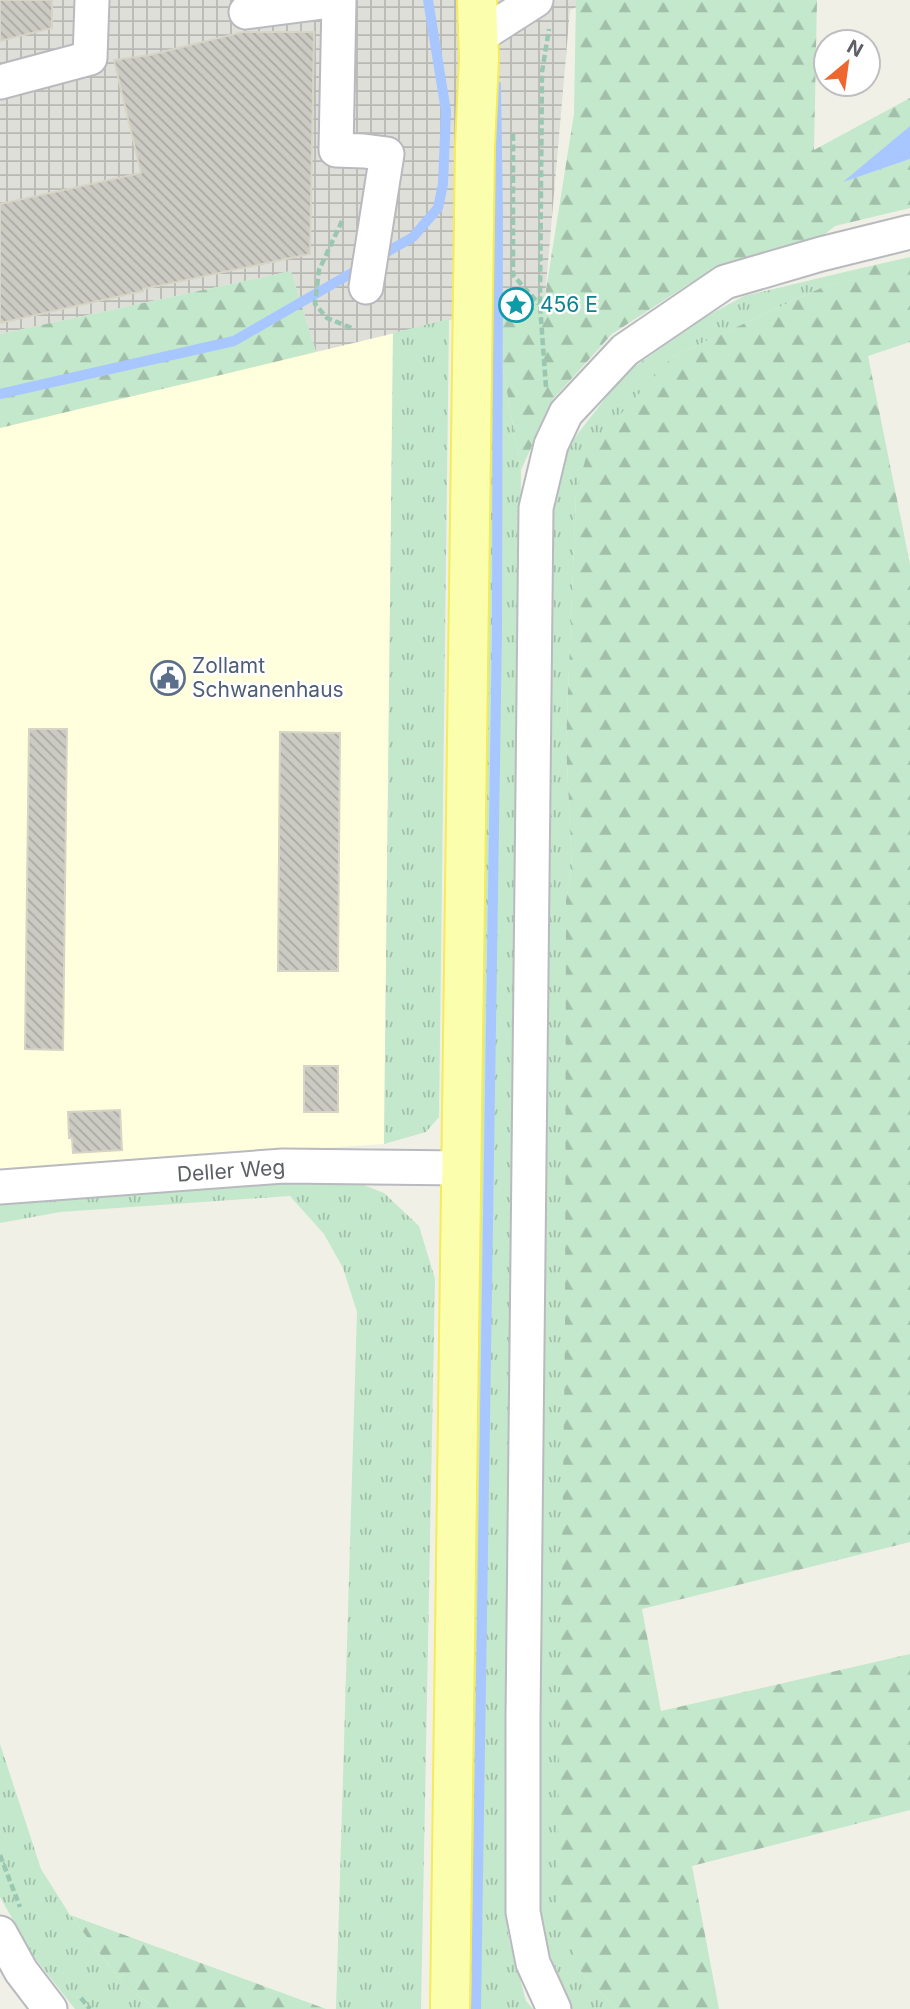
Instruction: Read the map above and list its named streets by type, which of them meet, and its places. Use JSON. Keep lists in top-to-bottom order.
{
  "streets": {
    "street": ["Deller Weg"]
  },
  "places": {
    "place": ["456 E"],
    "public building": ["Zollamt Schwanenhaus"]
  },
  "north": "top right"
}
